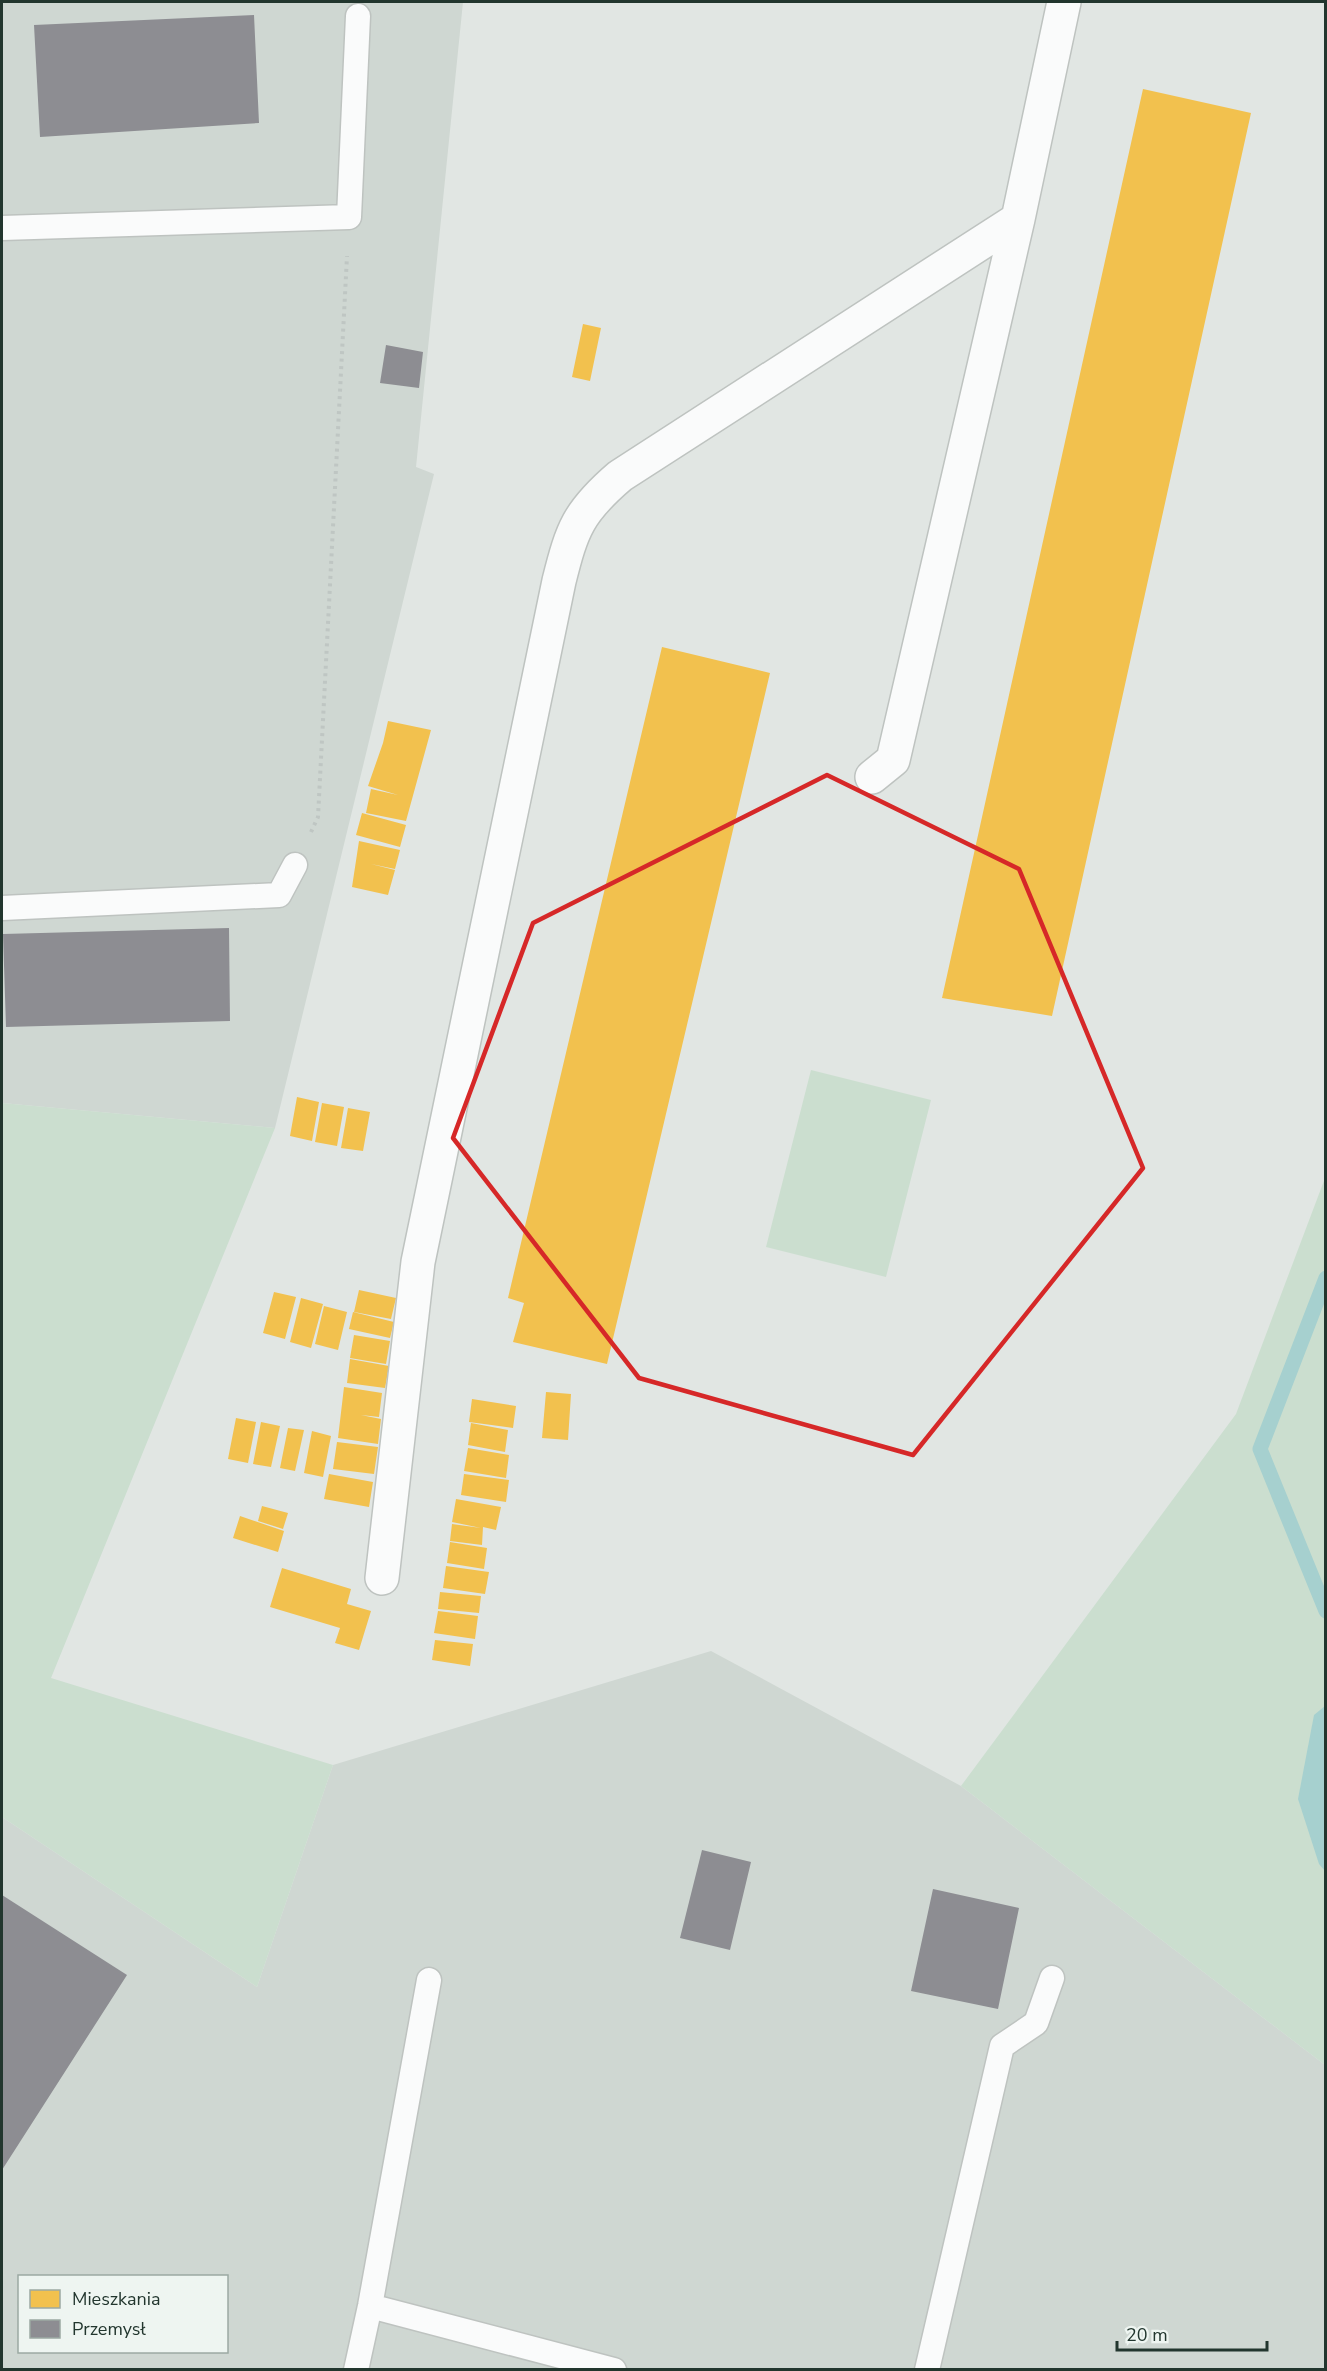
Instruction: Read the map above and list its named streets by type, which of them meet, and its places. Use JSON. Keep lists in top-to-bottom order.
{
  "legend": ["Mieszkania", "Przemysł"],
  "scale_bar": "20 m"
}
